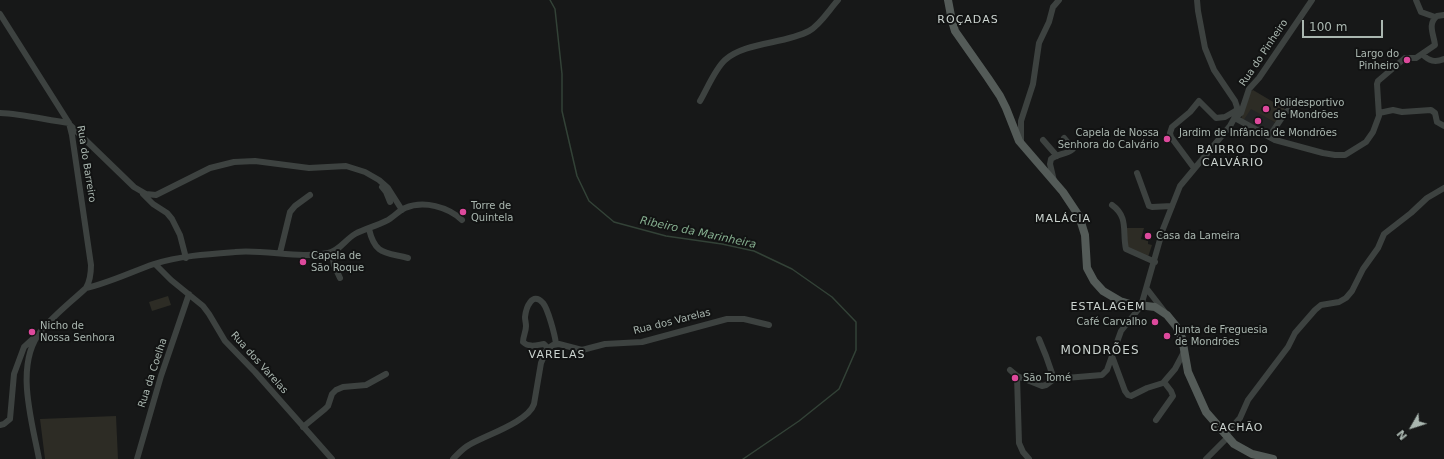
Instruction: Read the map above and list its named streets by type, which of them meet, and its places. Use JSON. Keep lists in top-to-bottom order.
{
  "streets": {
    "street": [
      "Rua do Pinheiro",
      "Rua do Barreiro",
      "Rua dos Varelas",
      "Rua da Coelha"
    ]
  },
  "crossings": [
    ["Rua dos Varelas", "Rua da Coelha"]
  ],
  "districts": [
    "ROÇADAS",
    "BAIRRO DO CALVÁRIO",
    "MALÁCIA",
    "ESTALAGEM",
    "MONDRÕES",
    "VARELAS",
    "CACHÃO"
  ],
  "water": ["Ribeiro da Marinheira"],
  "places": [
    "Largo do Pinheiro",
    "Polidesportivo de Mondrões",
    "Jardim de Infância de Mondrões",
    "Capela de Nossa Senhora do Calvário",
    "Torre de Quintela",
    "Casa da Lameira",
    "Capela de São Roque",
    "Café Carvalho",
    "Nicho de Nossa Senhora",
    "Junta de Freguesia de Mondrões",
    "São Tomé"
  ],
  "scale_bar": "100 m",
  "north": "bottom left"
}
